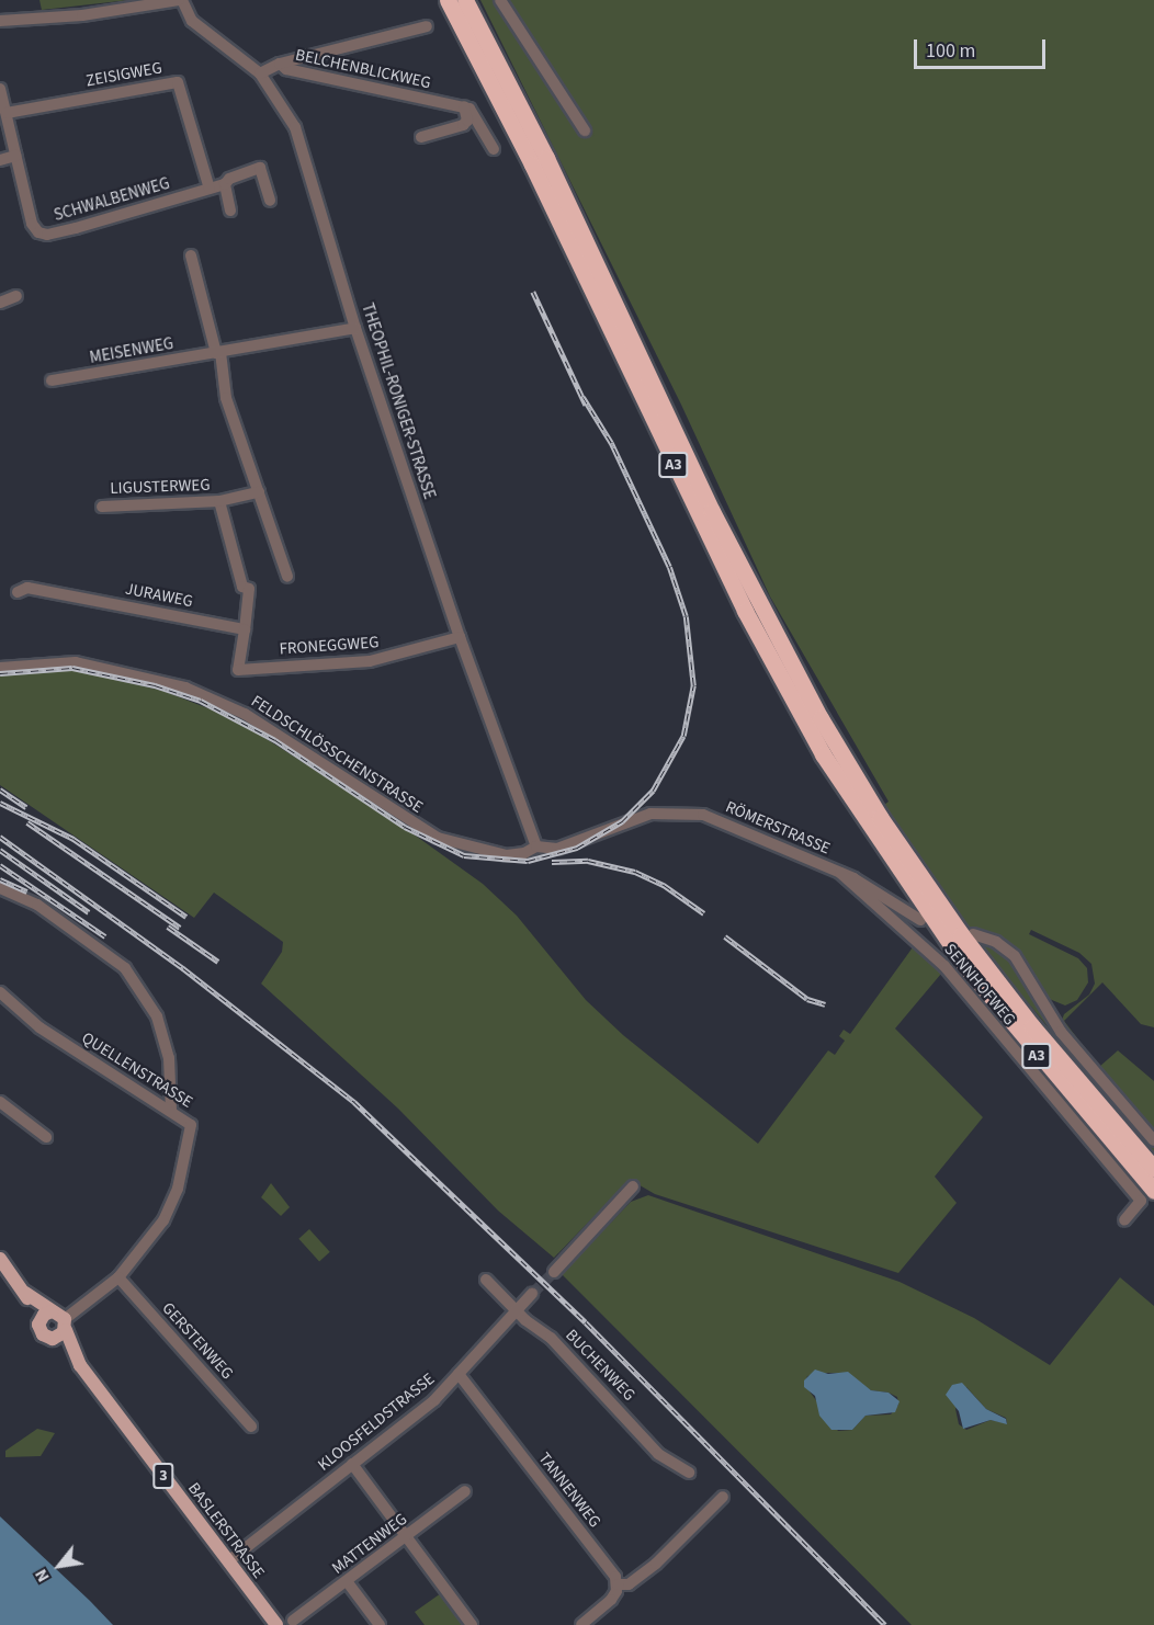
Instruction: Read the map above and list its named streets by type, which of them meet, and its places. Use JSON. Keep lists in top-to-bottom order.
{
  "streets": {
    "highway": ["A3"],
    "main road": ["3", "BASLERSTRASSE"],
    "street": [
      "BELCHENBLICKWEG",
      "ZEISIGWEG",
      "SCHWALBENWEG",
      "MEISENWEG",
      "THEOPHIL-RONIGER-STRASSE",
      "LIGUSTERWEG",
      "JURAWEG",
      "FRONEGGWEG",
      "FELDSCHLÖSSCHENSTRASSE",
      "RÖMERSTRASSE",
      "SENNHOFWEG",
      "QUELLENSTRASSE",
      "GERSTENWEG",
      "BUCHENWEG",
      "KLOOSFELDSTRASSE",
      "TANNENWEG",
      "MATTENWEG"
    ]
  },
  "crossings": [
    ["BELCHENBLICKWEG", "THEOPHIL-RONIGER-STRASSE"],
    ["ZEISIGWEG", "SCHWALBENWEG"],
    ["MEISENWEG", "THEOPHIL-RONIGER-STRASSE"],
    ["THEOPHIL-RONIGER-STRASSE", "FRONEGGWEG"],
    ["THEOPHIL-RONIGER-STRASSE", "FELDSCHLÖSSCHENSTRASSE"],
    ["THEOPHIL-RONIGER-STRASSE", "RÖMERSTRASSE"],
    ["LIGUSTERWEG", "JURAWEG"],
    ["LIGUSTERWEG", "FRONEGGWEG"],
    ["JURAWEG", "FRONEGGWEG"],
    ["FELDSCHLÖSSCHENSTRASSE", "RÖMERSTRASSE"],
    ["RÖMERSTRASSE", "SENNHOFWEG"],
    ["QUELLENSTRASSE", "GERSTENWEG"],
    ["QUELLENSTRASSE", "BASLERSTRASSE"],
    ["BUCHENWEG", "KLOOSFELDSTRASSE"],
    ["KLOOSFELDSTRASSE", "TANNENWEG"],
    ["KLOOSFELDSTRASSE", "BASLERSTRASSE"]
  ],
  "scale_bar": "100 m",
  "north": "bottom left"
}
